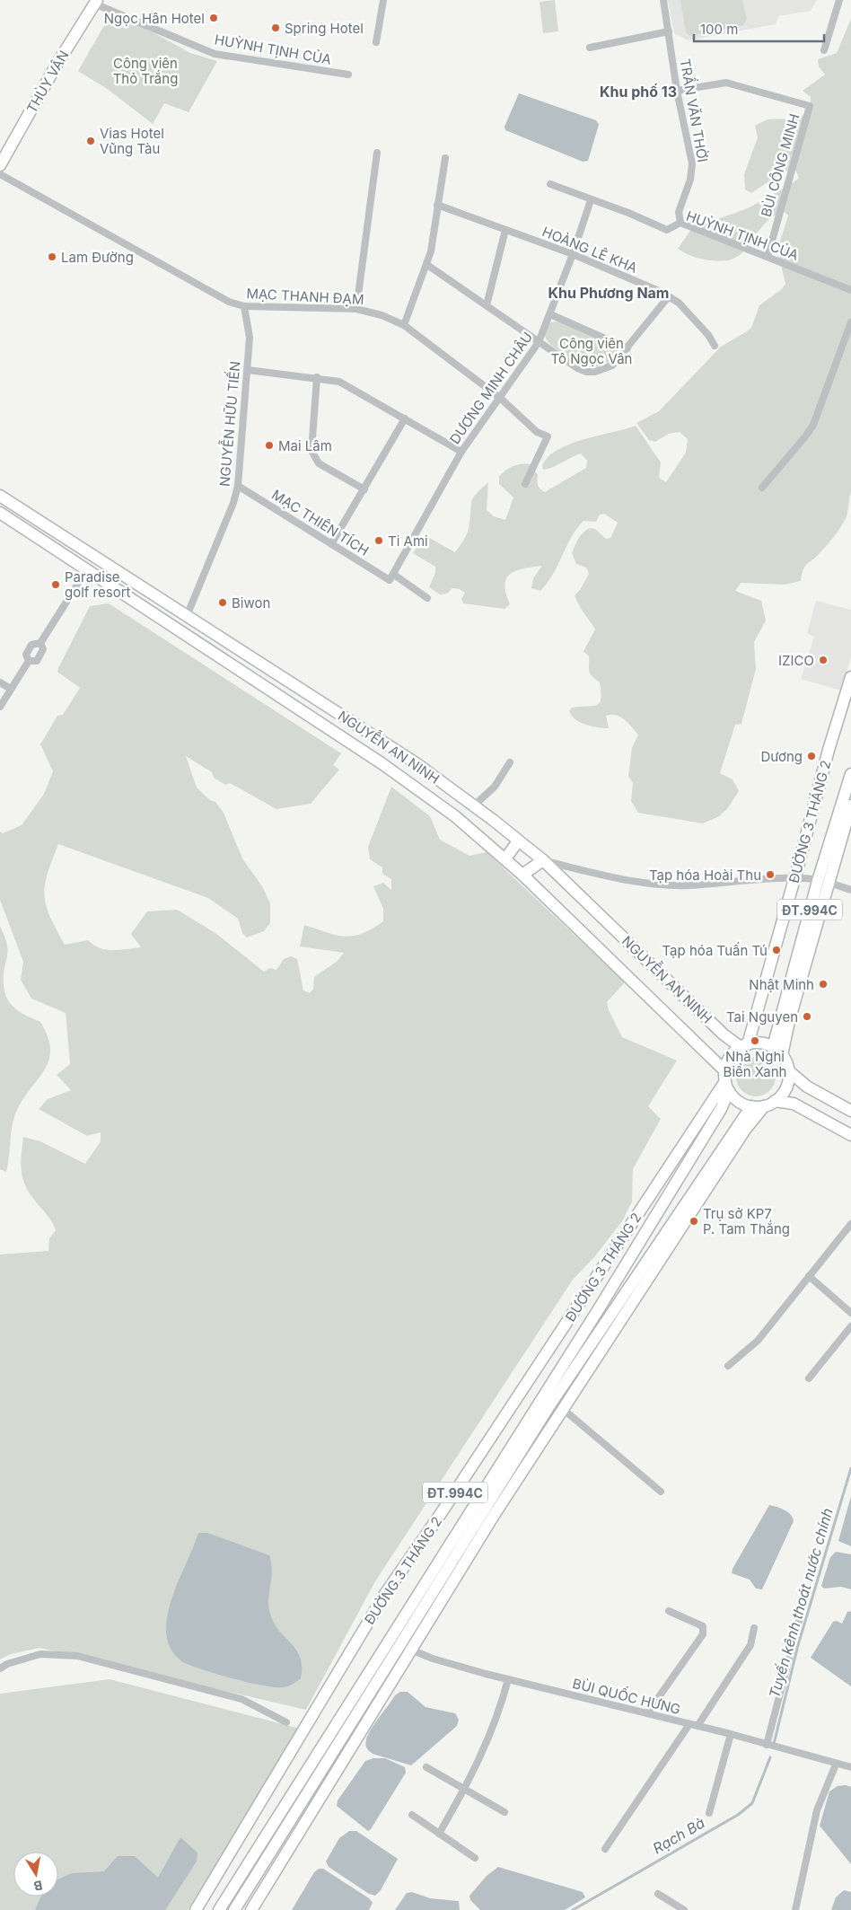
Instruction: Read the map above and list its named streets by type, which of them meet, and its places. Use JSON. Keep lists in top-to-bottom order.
{
  "streets": {
    "main road": [
      "THÙY VÂN",
      "NGUYỄN AN NINH",
      "ĐƯỜNG 3 THÁNG 2",
      "ĐT.994C"
    ],
    "street": [
      "HUỲNH TỊNH CỦA",
      "TRẦN VĂN THỜI",
      "BÙI CÔNG MINH",
      "HOÀNG LÊ KHA",
      "MẠC THANH ĐẠM",
      "DƯƠNG MINH CHÂU",
      "NGUYỄN HỮU TIẾN",
      "MẠC THIÊN TÍCH",
      "BÙI QUỐC HƯNG"
    ]
  },
  "crossings": [
    ["HUỲNH TỊNH CỦA", "THÙY VÂN"],
    ["HUỲNH TỊNH CỦA", "TRẦN VĂN THỜI"],
    ["HUỲNH TỊNH CỦA", "BÙI CÔNG MINH"],
    ["HUỲNH TỊNH CỦA", "DƯƠNG MINH CHÂU"],
    ["TRẦN VĂN THỜI", "BÙI CÔNG MINH"],
    ["HOÀNG LÊ KHA", "DƯƠNG MINH CHÂU"],
    ["MẠC THANH ĐẠM", "DƯƠNG MINH CHÂU"],
    ["MẠC THANH ĐẠM", "NGUYỄN HỮU TIẾN"],
    ["DƯƠNG MINH CHÂU", "MẠC THIÊN TÍCH"],
    ["NGUYỄN HỮU TIẾN", "MẠC THIÊN TÍCH"],
    ["NGUYỄN HỮU TIẾN", "NGUYỄN AN NINH"],
    ["NGUYỄN AN NINH", "ĐƯỜNG 3 THÁNG 2"],
    ["NGUYỄN AN NINH", "ĐT.994C"],
    ["ĐƯỜNG 3 THÁNG 2", "ĐT.994C"],
    ["ĐT.994C", "BÙI QUỐC HƯNG"]
  ],
  "districts": ["Khu phố 13", "Khu Phương Nam"],
  "water": ["Tuyến kênh thoát nước chính", "Rạch Bà"],
  "parks": ["Công viên Thỏ Trắng", "Công viên Tô Ngọc Vân"],
  "places": [
    "Ngọc Hân Hotel",
    "Spring Hotel",
    "Vias Hotel Vũng Tàu",
    "Lam Đường",
    "Mai Lâm",
    "Ti Ami",
    "Paradise golf resort",
    "Biwon",
    "IZICO",
    "Dương",
    "Tạp hóa Hoài Thu",
    "Tạp hóa Tuấn Tú",
    "Nhật Minh",
    "Tai Nguyen",
    "Nhà Nghỉ Biển Xanh",
    "Trụ sở KP7 P. Tam Thắng"
  ],
  "scale_bar": "100 m",
  "north": "bottom"
}
